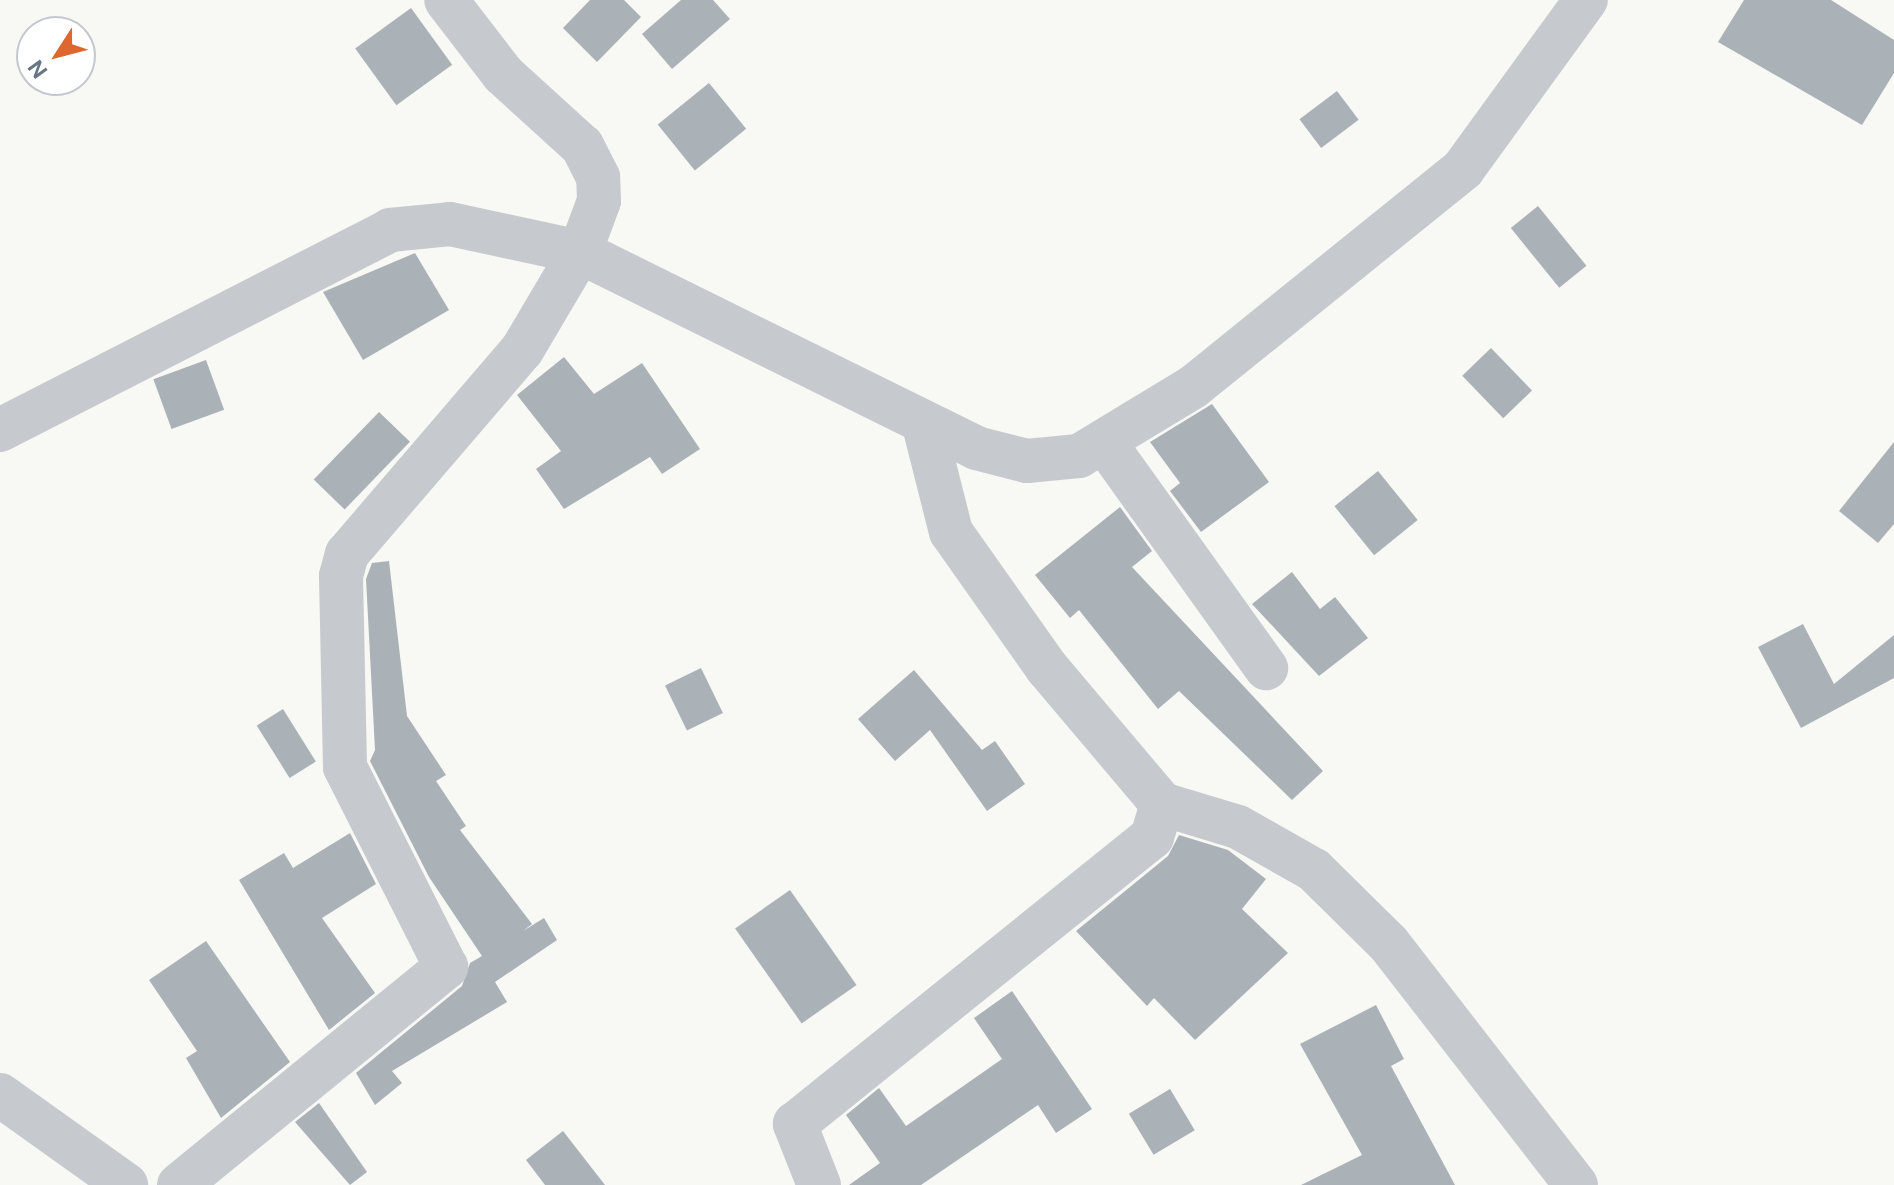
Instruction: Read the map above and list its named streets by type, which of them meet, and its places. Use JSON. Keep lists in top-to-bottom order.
{
  "north": "bottom left"
}
